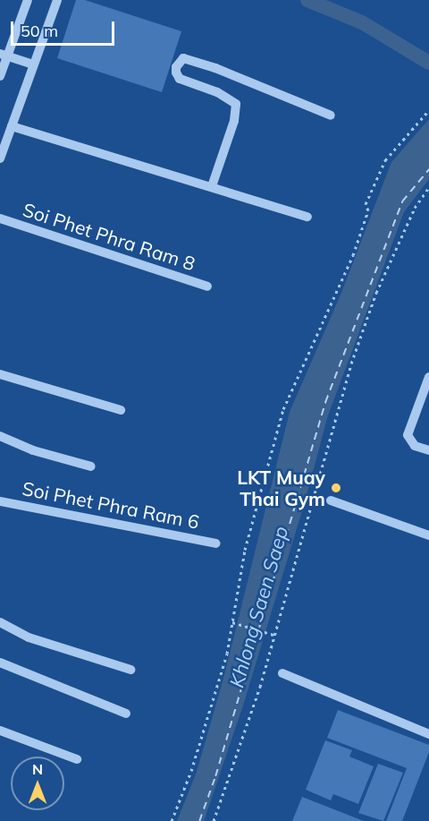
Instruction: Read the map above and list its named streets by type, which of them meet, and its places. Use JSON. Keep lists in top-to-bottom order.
{
  "streets": {
    "street": ["Soi Phet Phra Ram 8", "Soi Phet Phra Ram 6"]
  },
  "water": ["Khlong Saen Saep"],
  "places": ["LKT Muay Thai Gym"],
  "scale_bar": "50 m",
  "north": "top"
}
